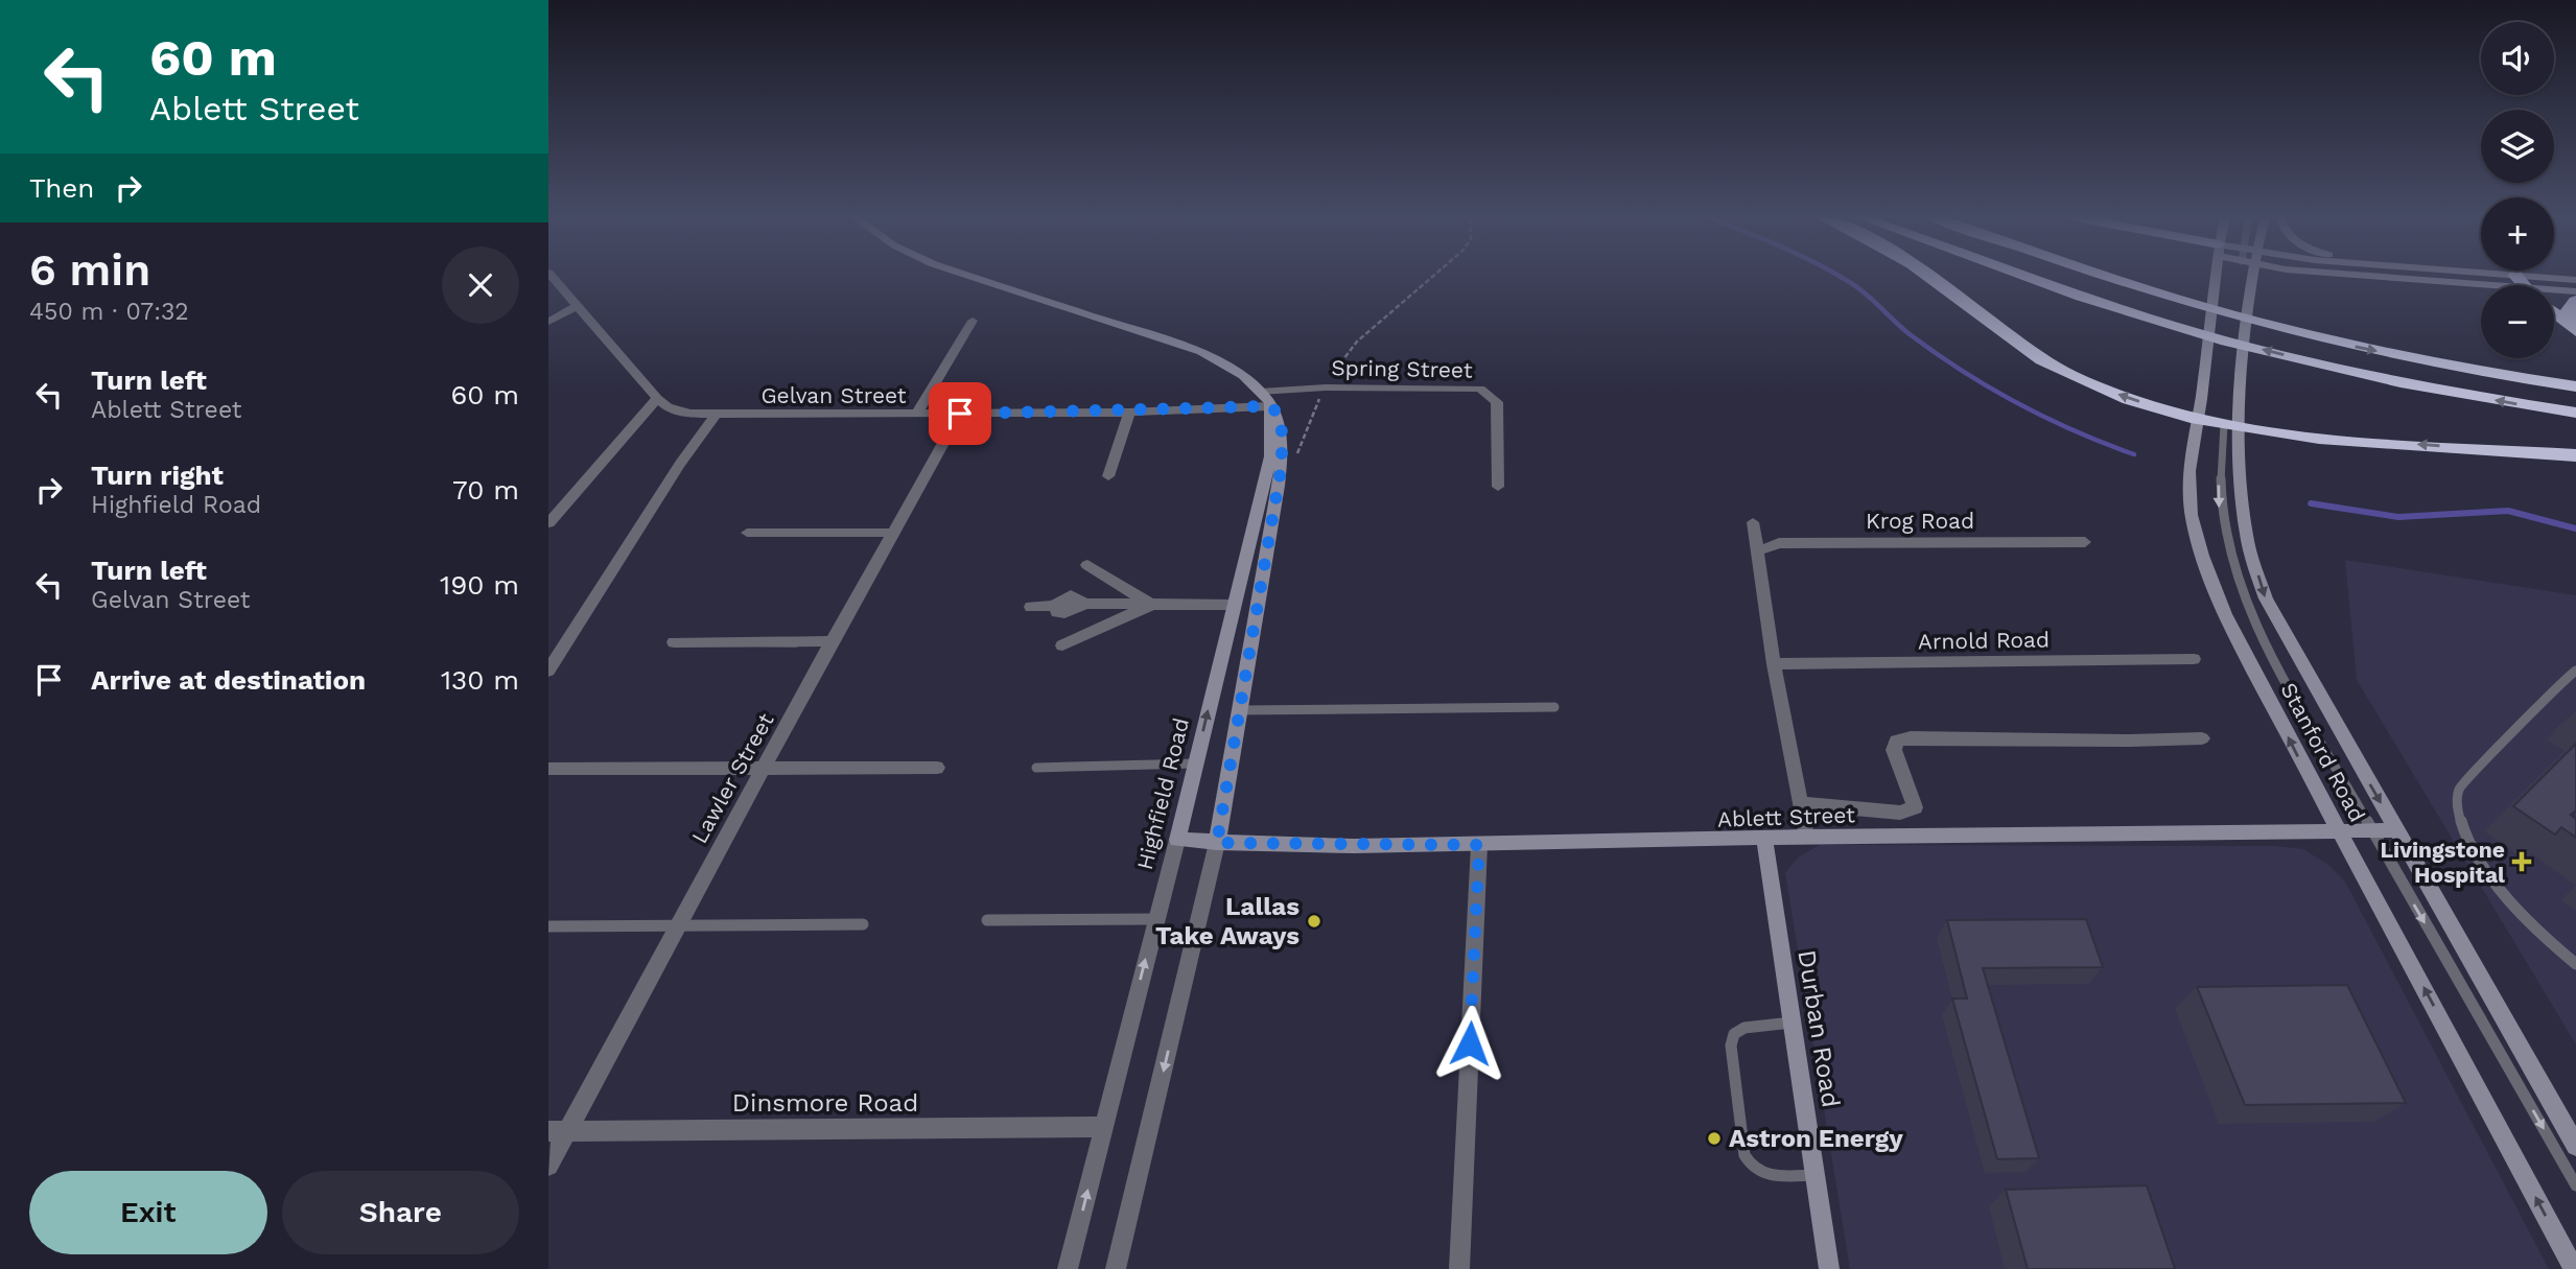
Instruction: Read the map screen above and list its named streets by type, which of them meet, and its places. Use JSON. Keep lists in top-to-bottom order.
{
  "streets": {
    "street": [
      "Spring Street",
      "Gelvan Street",
      "Krog Road",
      "Arnold Road",
      "Stanford Road",
      "Lawler Street",
      "Highfield Road",
      "Ablett Street",
      "Durban Road",
      "Dinsmore Road"
    ]
  },
  "crossings": [
    ["Gelvan Street", "Lawler Street"],
    ["Gelvan Street", "Highfield Road"],
    ["Stanford Road", "Ablett Street"],
    ["Lawler Street", "Dinsmore Road"],
    ["Highfield Road", "Ablett Street"],
    ["Highfield Road", "Dinsmore Road"],
    ["Ablett Street", "Durban Road"]
  ],
  "places": {
    "health": ["Livingstone Hospital"],
    "other": ["Lallas Take Aways", "Astron Energy"]
  },
  "page": {
    "turn": ["60 m", "Ablett Street"],
    "map_buttons": ["+", "−"],
    "then": "Then",
    "heading": ["6 min", "450 m · 07:32"],
    "list": [
      {
        "name": "Turn left",
        "note": "Ablett Street",
        "value": "60 m"
      },
      {
        "name": "Turn right",
        "note": "Highfield Road",
        "value": "70 m"
      },
      {
        "name": "Turn left",
        "note": "Gelvan Street",
        "value": "190 m"
      },
      {
        "name": "Arrive at destination",
        "value": "130 m"
      }
    ],
    "buttons": ["Exit", "Share"]
  }
}
